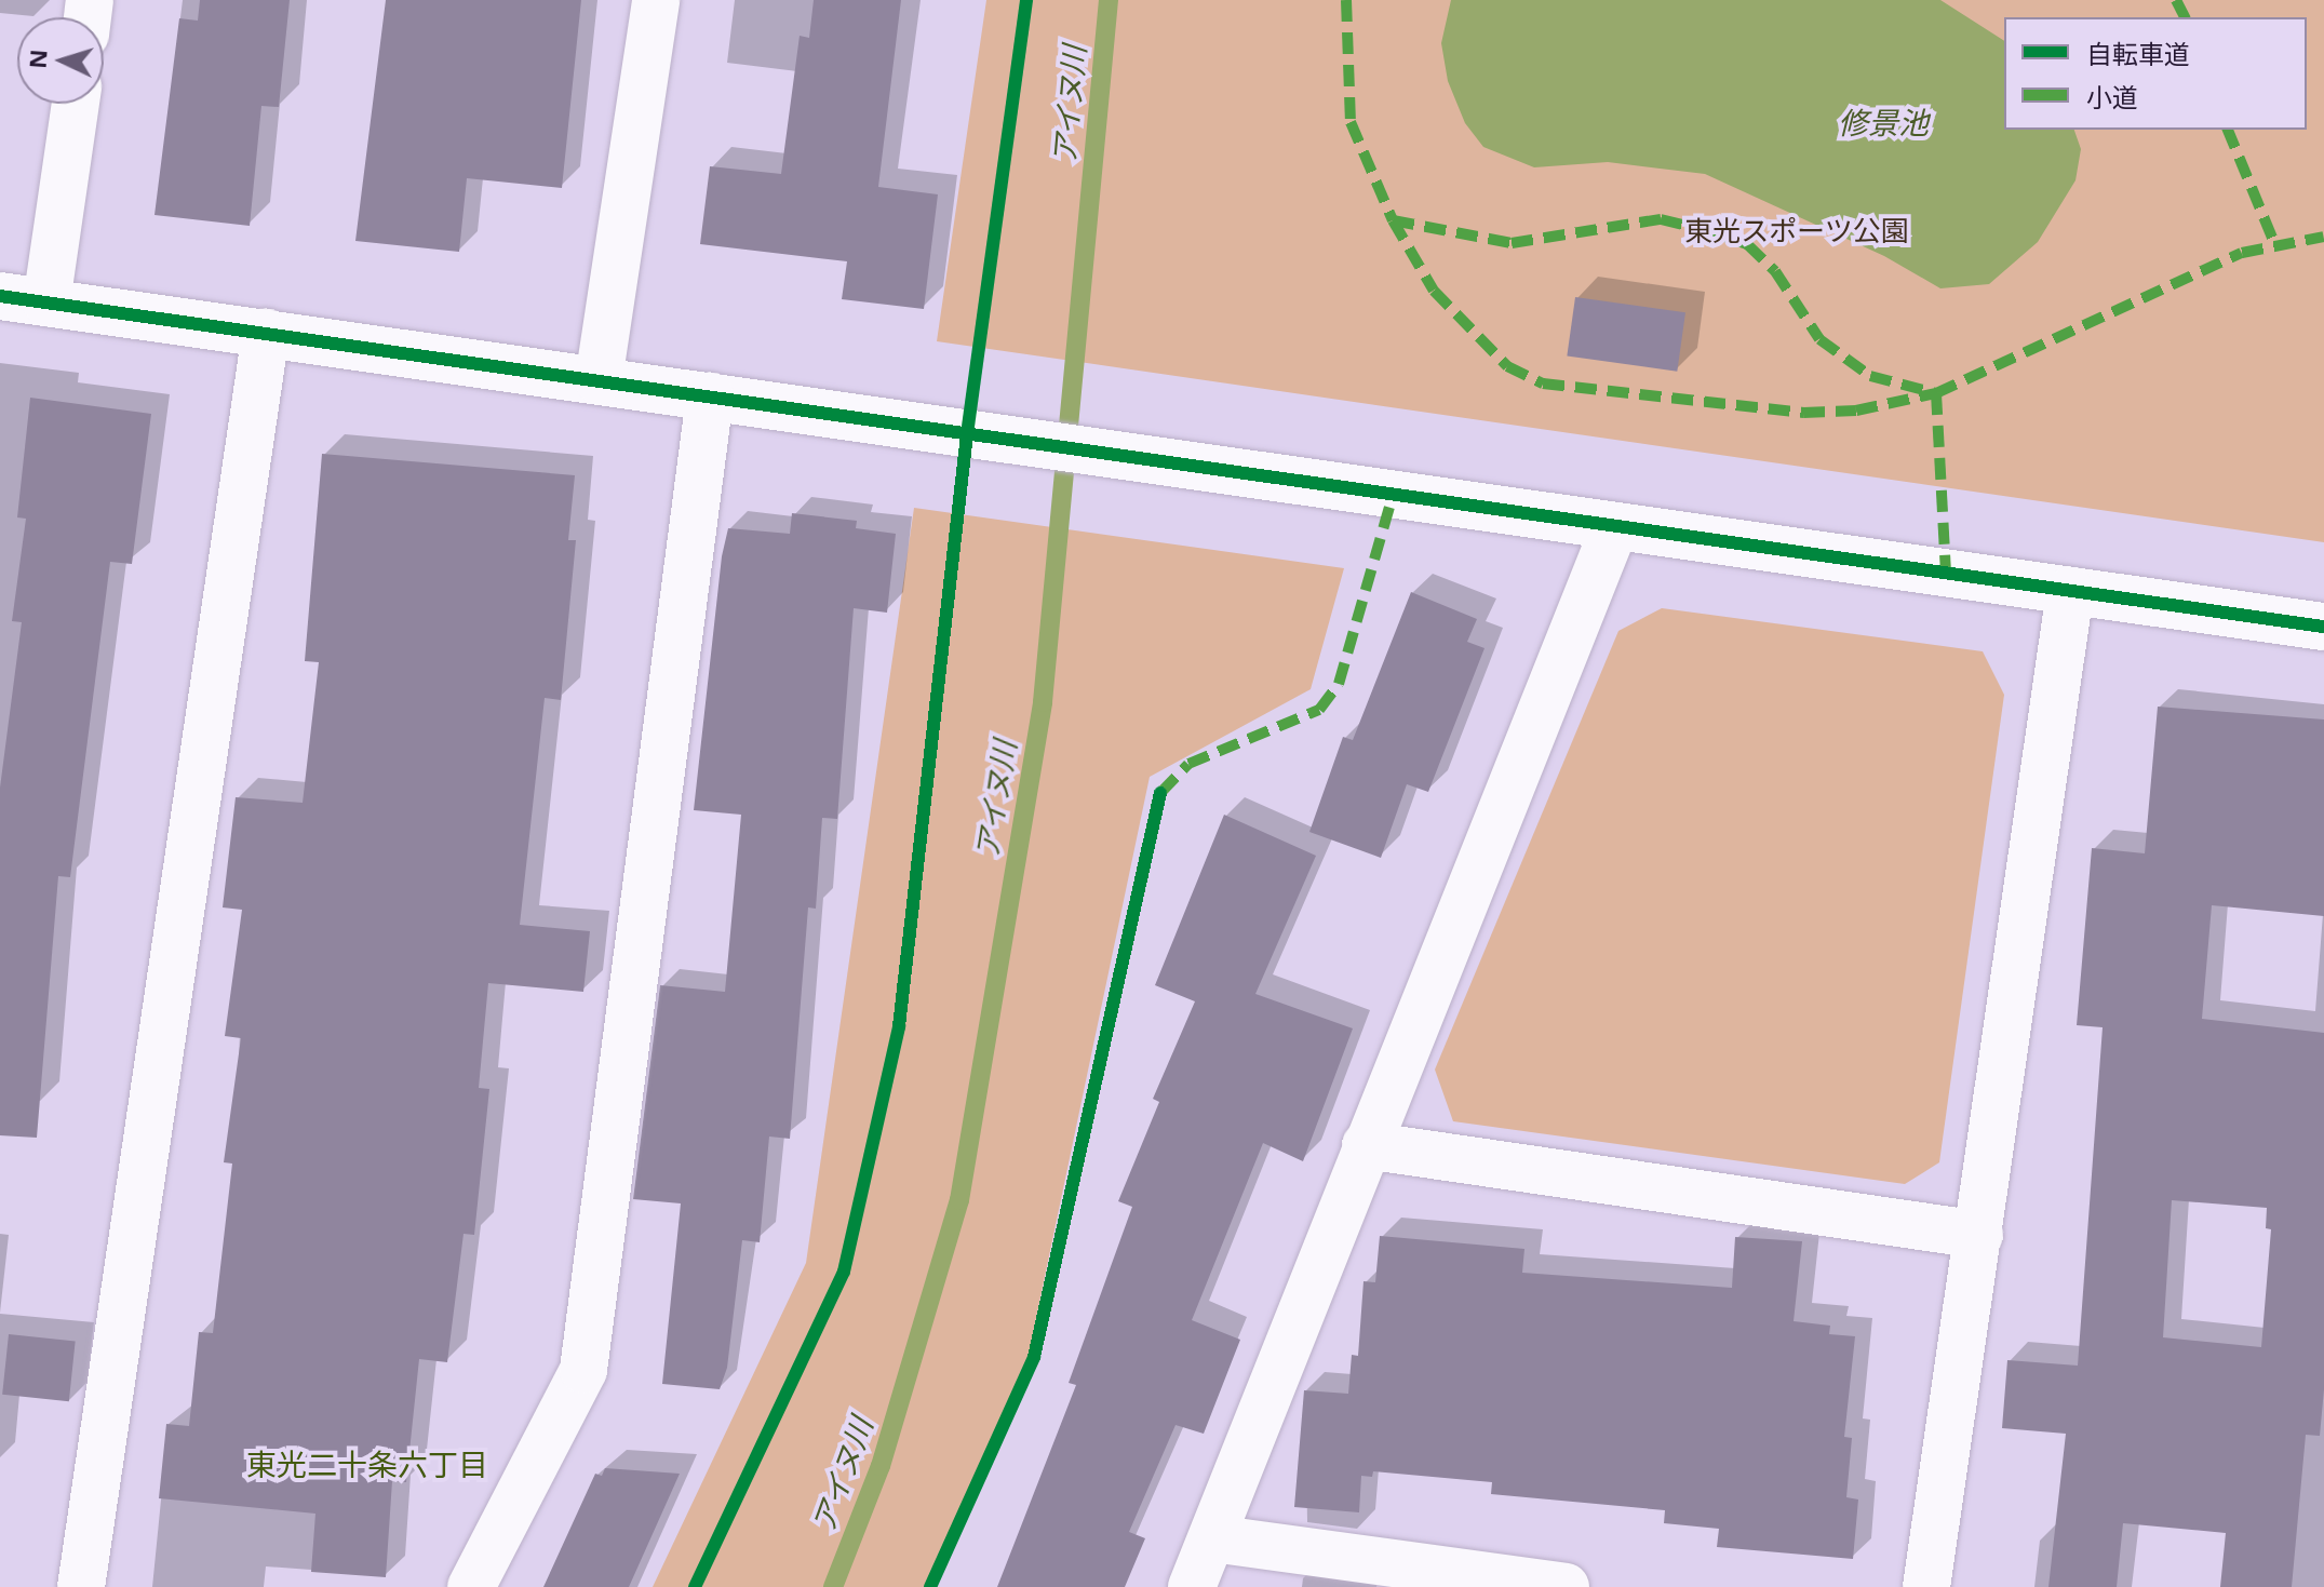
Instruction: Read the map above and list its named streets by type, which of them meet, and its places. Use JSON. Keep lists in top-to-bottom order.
{
  "districts": ["東光二十条六丁目"],
  "water": ["アイヌ川", "修景池"],
  "parks": ["東光スポーツ公園"],
  "legend": ["自転車道", "小道"],
  "north": "left"
}
